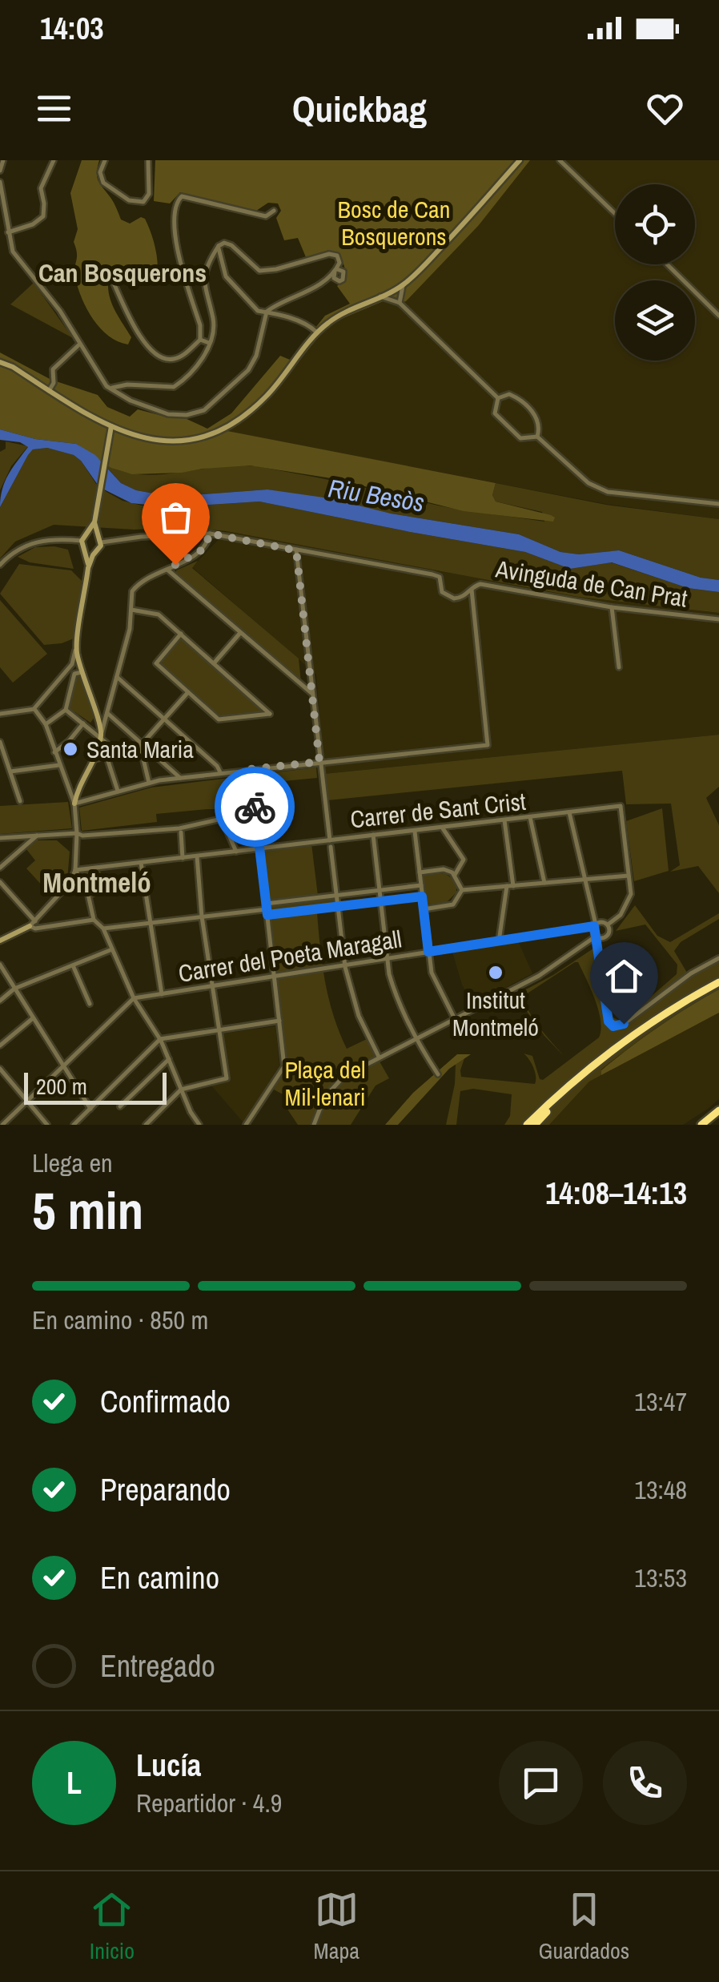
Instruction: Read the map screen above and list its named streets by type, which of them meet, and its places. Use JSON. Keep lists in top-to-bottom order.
{
  "streets": {
    "street": ["Avinguda de Can Prat", "Carrer de Sant Crist", "Carrer del Poeta Maragall"]
  },
  "districts": ["Can Bosquerons", "Montmeló"],
  "water": ["Riu Besòs"],
  "parks": ["Bosc de Can Bosquerons", "Plaça del Mil·lenari"],
  "places": ["Santa Maria", "Institut Montmeló"],
  "scale_bar": "200 m",
  "page": {
    "status": "14:03",
    "header": "Quickbag",
    "scale": "200 m",
    "heading": ["5 min", "Llega en", "14:08–14:13"],
    "panel": ["Lucía", "Repartidor · 4.9"],
    "bar": "En camino · 850 m",
    "list": [
      ["Confirmado", "13:47"],
      ["Preparando", "13:48"],
      ["En camino", "13:53"],
      "Entregado"
    ],
    "round": "L",
    "tabs": ["Inicio", "Mapa", "Guardados"]
  }
}
